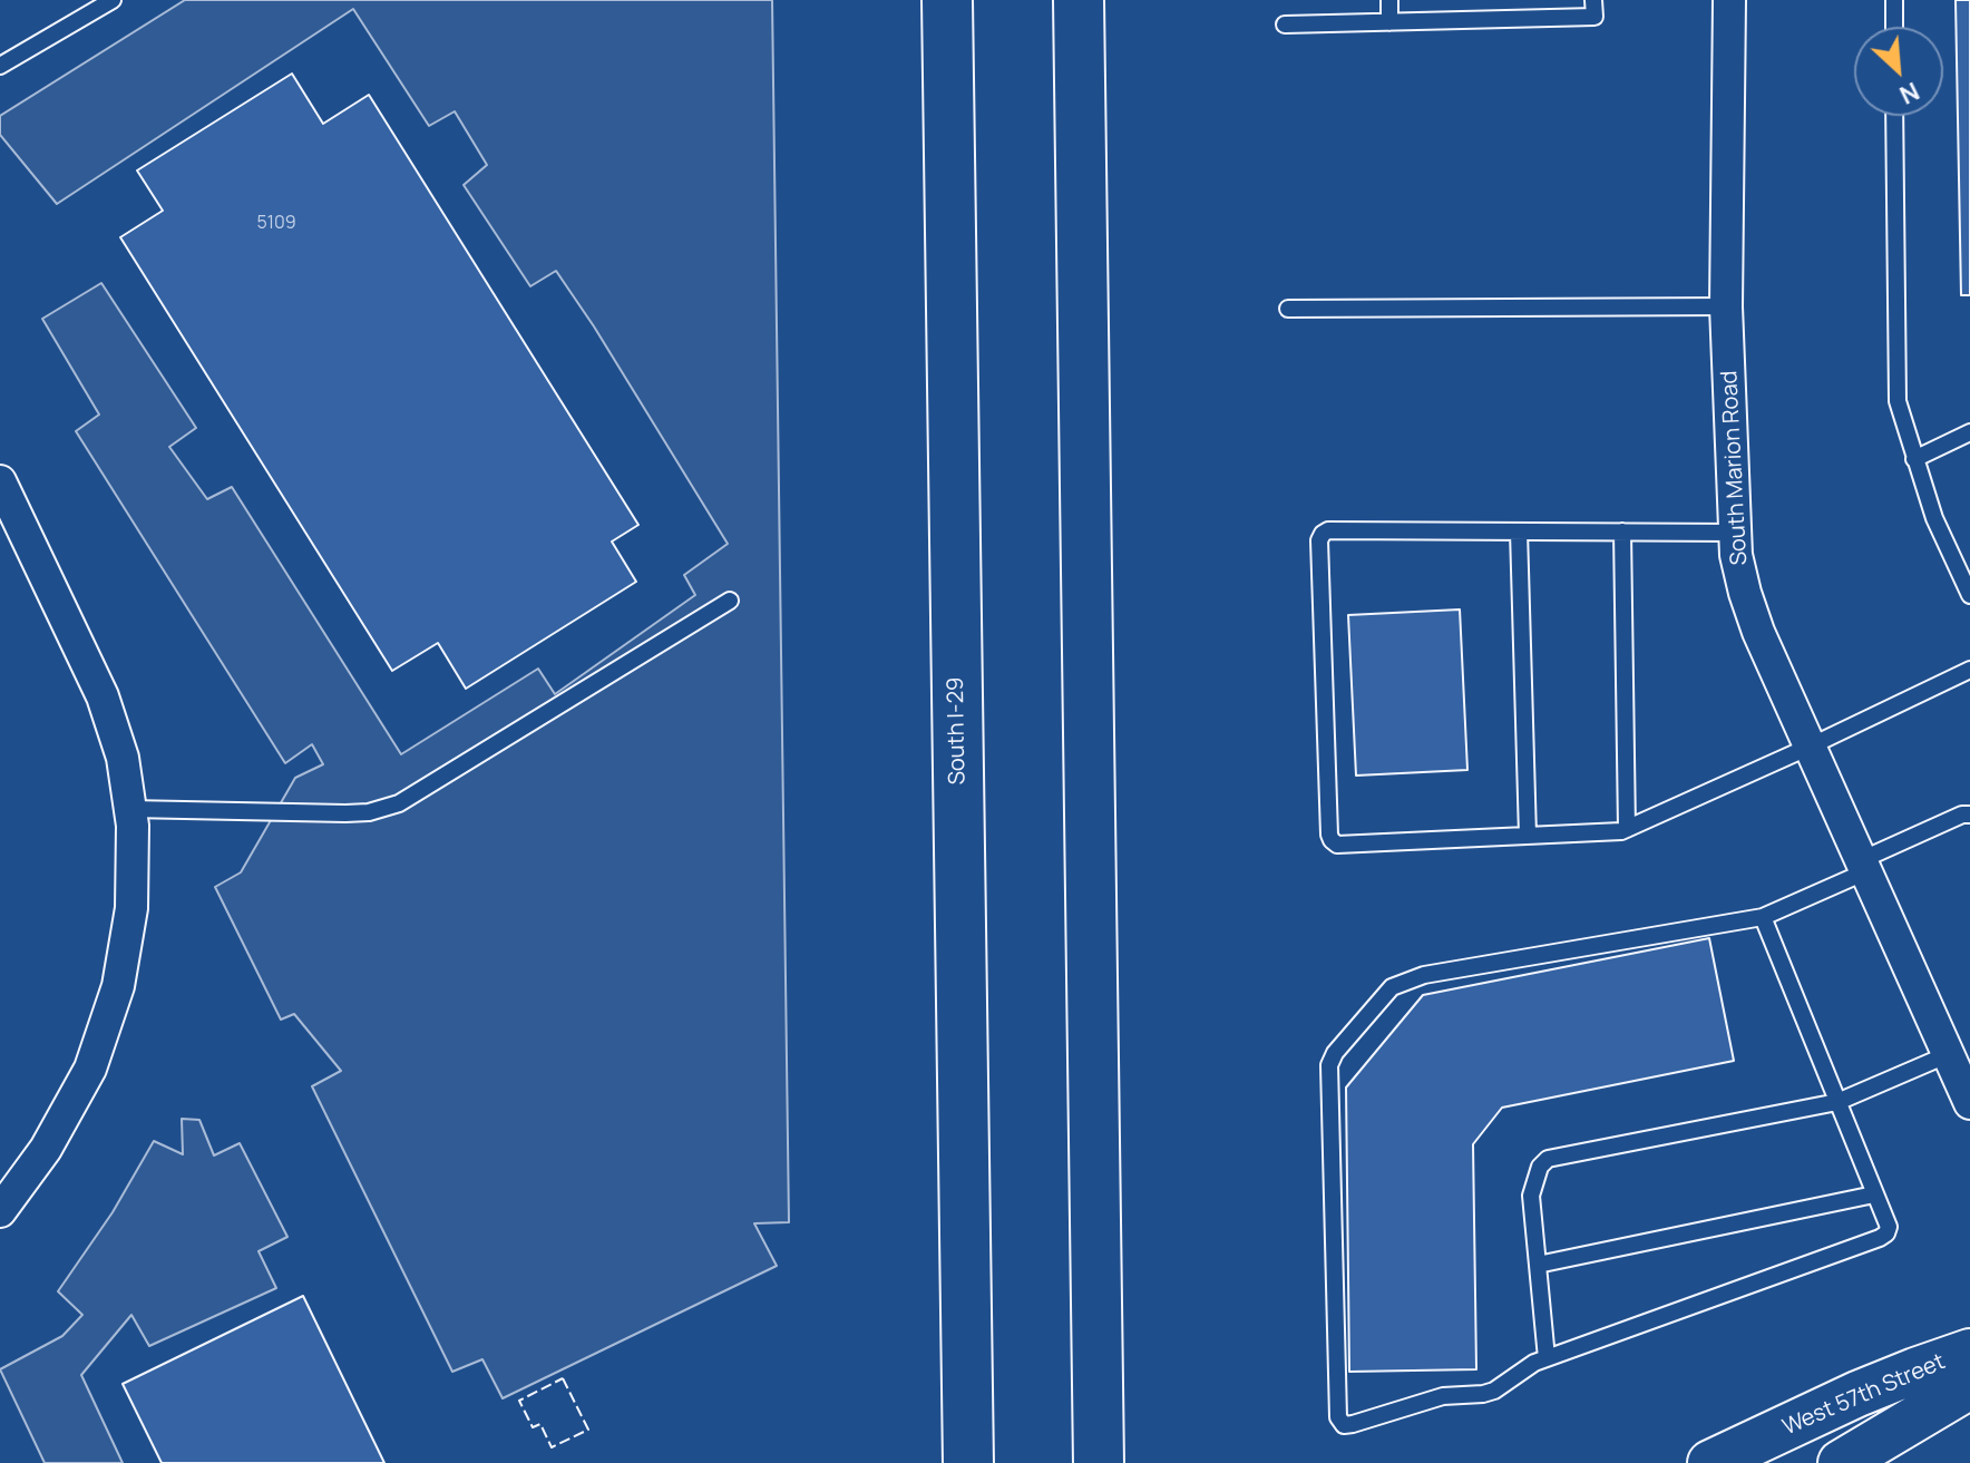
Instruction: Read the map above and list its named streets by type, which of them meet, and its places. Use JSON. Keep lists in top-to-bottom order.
{
  "streets": {
    "highway": ["South I-29"],
    "main road": ["West 57th Street"],
    "street": ["South Marion Road"]
  },
  "house_numbers": ["5109"],
  "north": "bottom right"
}
